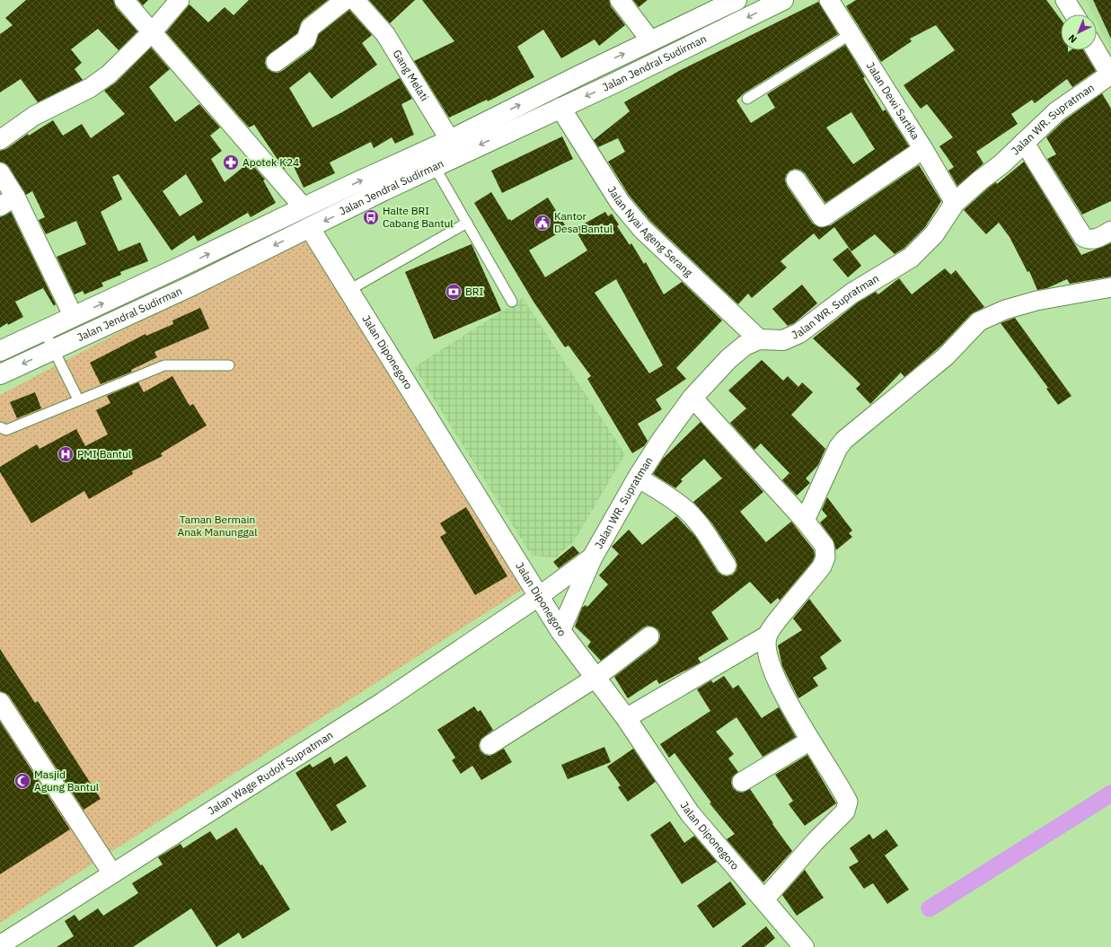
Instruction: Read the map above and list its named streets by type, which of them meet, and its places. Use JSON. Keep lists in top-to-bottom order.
{
  "streets": {
    "main road": [
      "Jalan Jendral Sudirman",
      "Jalan WR. Supratman",
      "Jalan Nyai Ageng Serang",
      "Jalan Diponegoro"
    ],
    "street": ["Gang Melati", "Jalan Dewi Sartika", "Jalan Wage Rudolf Supratman"]
  },
  "crossings": [
    ["Jalan Jendral Sudirman", "Gang Melati"],
    ["Jalan Jendral Sudirman", "Jalan Nyai Ageng Serang"],
    ["Jalan Jendral Sudirman", "Jalan Diponegoro"],
    ["Jalan Dewi Sartika", "Jalan WR. Supratman"],
    ["Jalan WR. Supratman", "Jalan Nyai Ageng Serang"],
    ["Jalan WR. Supratman", "Jalan Diponegoro"],
    ["Jalan WR. Supratman", "Jalan Wage Rudolf Supratman"],
    ["Jalan Diponegoro", "Jalan Wage Rudolf Supratman"]
  ],
  "parks": ["Taman Bermain Anak Manunggal"],
  "places": {
    "pharmacy": ["Apotek K24"],
    "bus stop": ["Halte BRI Cabang Bantul"],
    "public building": ["Kantor Desa Bantul"],
    "bank": ["BRI"],
    "hospital": ["PMI Bantul"],
    "mosque": ["Masjid Agung Bantul"]
  },
  "north": "bottom left"
}
